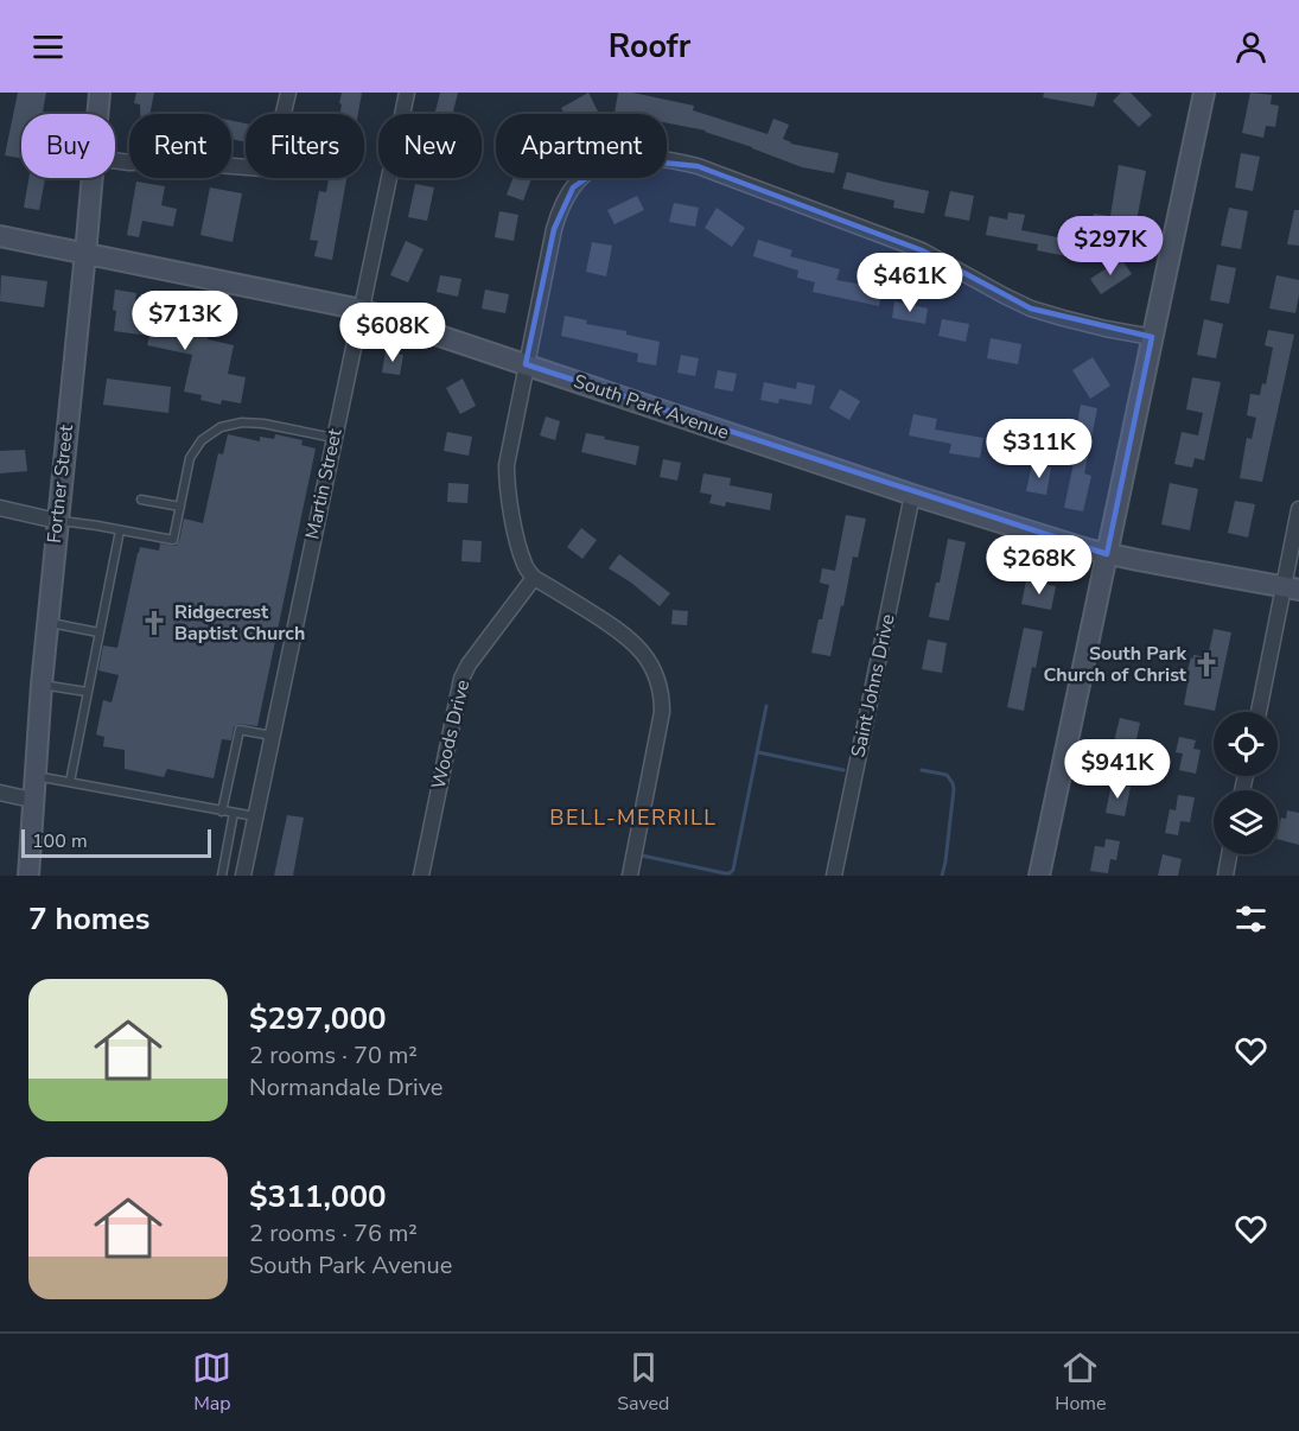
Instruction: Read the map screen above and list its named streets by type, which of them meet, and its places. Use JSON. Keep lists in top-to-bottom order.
{
  "streets": {
    "street": [
      "South Park Avenue",
      "Fortner Street",
      "Martin Street",
      "Saint Johns Drive",
      "Woods Drive"
    ]
  },
  "crossings": [
    ["South Park Avenue", "Fortner Street"],
    ["South Park Avenue", "Martin Street"],
    ["South Park Avenue", "Saint Johns Drive"]
  ],
  "districts": ["BELL-MERRILL"],
  "places": {
    "church": ["Ridgecrest Baptist Church", "South Park Church of Christ"]
  },
  "scale_bar": "100 m",
  "page": {
    "header": "Roofr",
    "chip": [
      "Buy",
      "Rent",
      "Filters",
      "New",
      "Apartment"
    ],
    "price": [
      "$297K",
      "$461K",
      "$713K",
      "$608K",
      "$311K",
      "$268K",
      "$941K"
    ],
    "scale": "100 m",
    "heading": "7 homes",
    "list": [
      {
        "name": "$297,000",
        "note": "2 rooms · 70 m² · Normandale Drive"
      },
      {
        "name": "$311,000",
        "note": "2 rooms · 76 m² · South Park Avenue"
      }
    ],
    "tabs": ["Map", "Saved", "Home"]
  }
}
